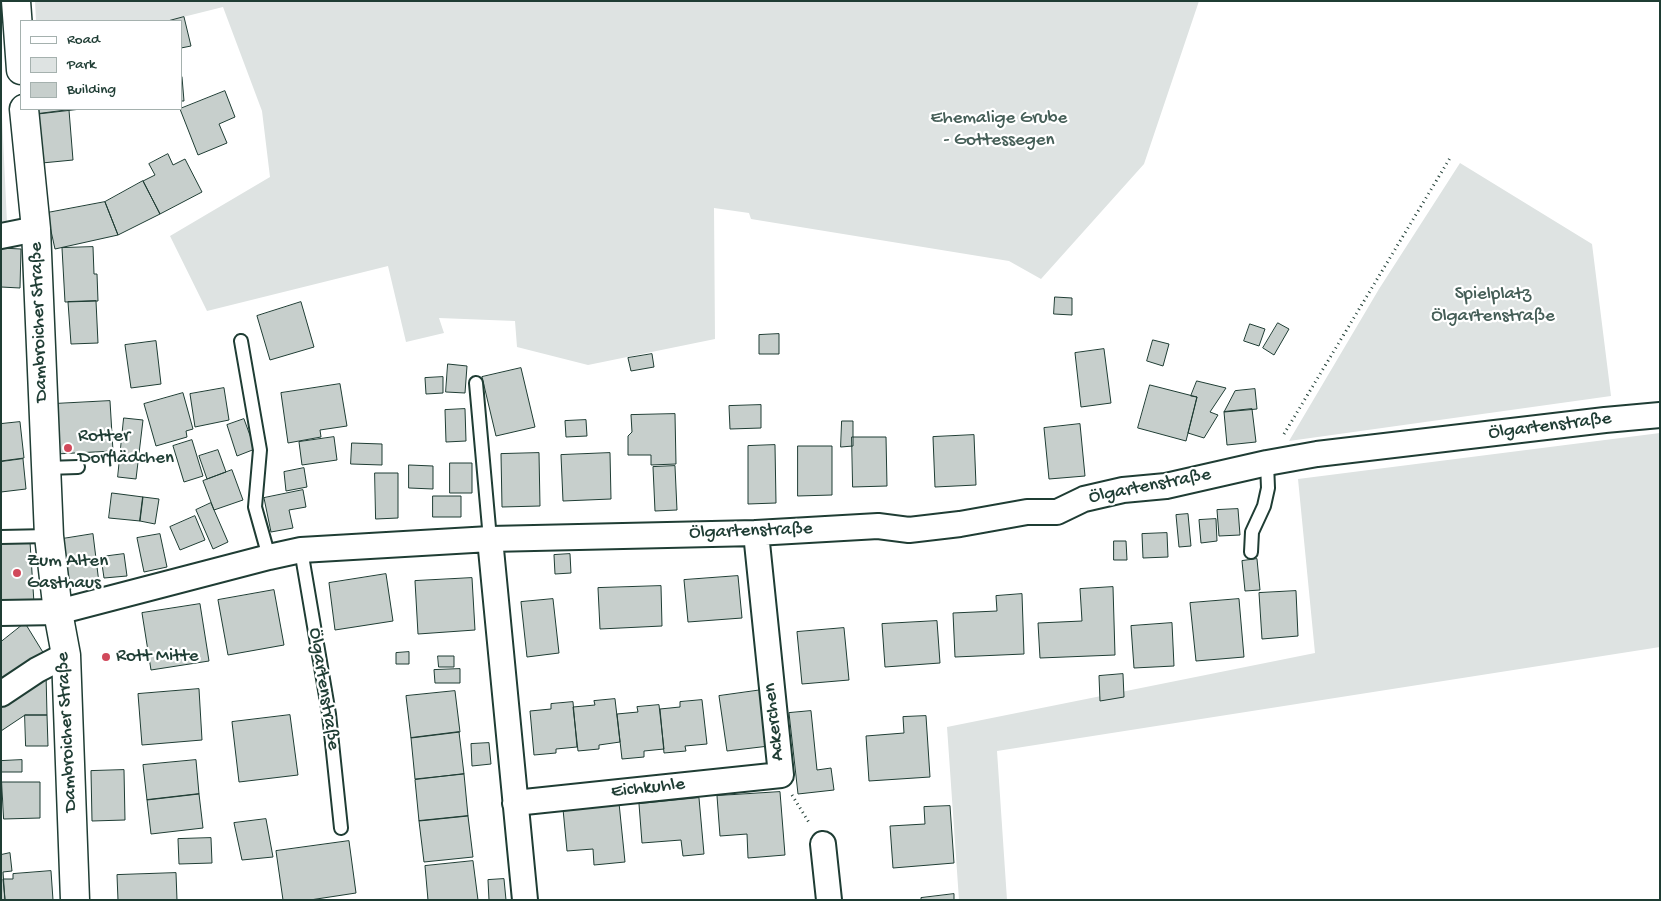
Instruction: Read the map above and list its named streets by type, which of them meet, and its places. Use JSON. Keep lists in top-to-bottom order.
{
  "streets": {
    "street": [
      "Dambroicher Straße",
      "Ölgartenstraße",
      "Ackerchen",
      "Eichkuhle"
    ]
  },
  "crossings": [
    ["Dambroicher Straße", "Ölgartenstraße"],
    ["Ölgartenstraße", "Ackerchen"],
    ["Ackerchen", "Eichkuhle"]
  ],
  "parks": ["Ehemalige Grube - Gottessegen", "Spielplatz Ölgartenstraße"],
  "places": ["Rotter Dorflädchen", "Zum Alten Gasthaus", "Rott Mitte"],
  "legend": ["Road", "Park", "Building"]
}
